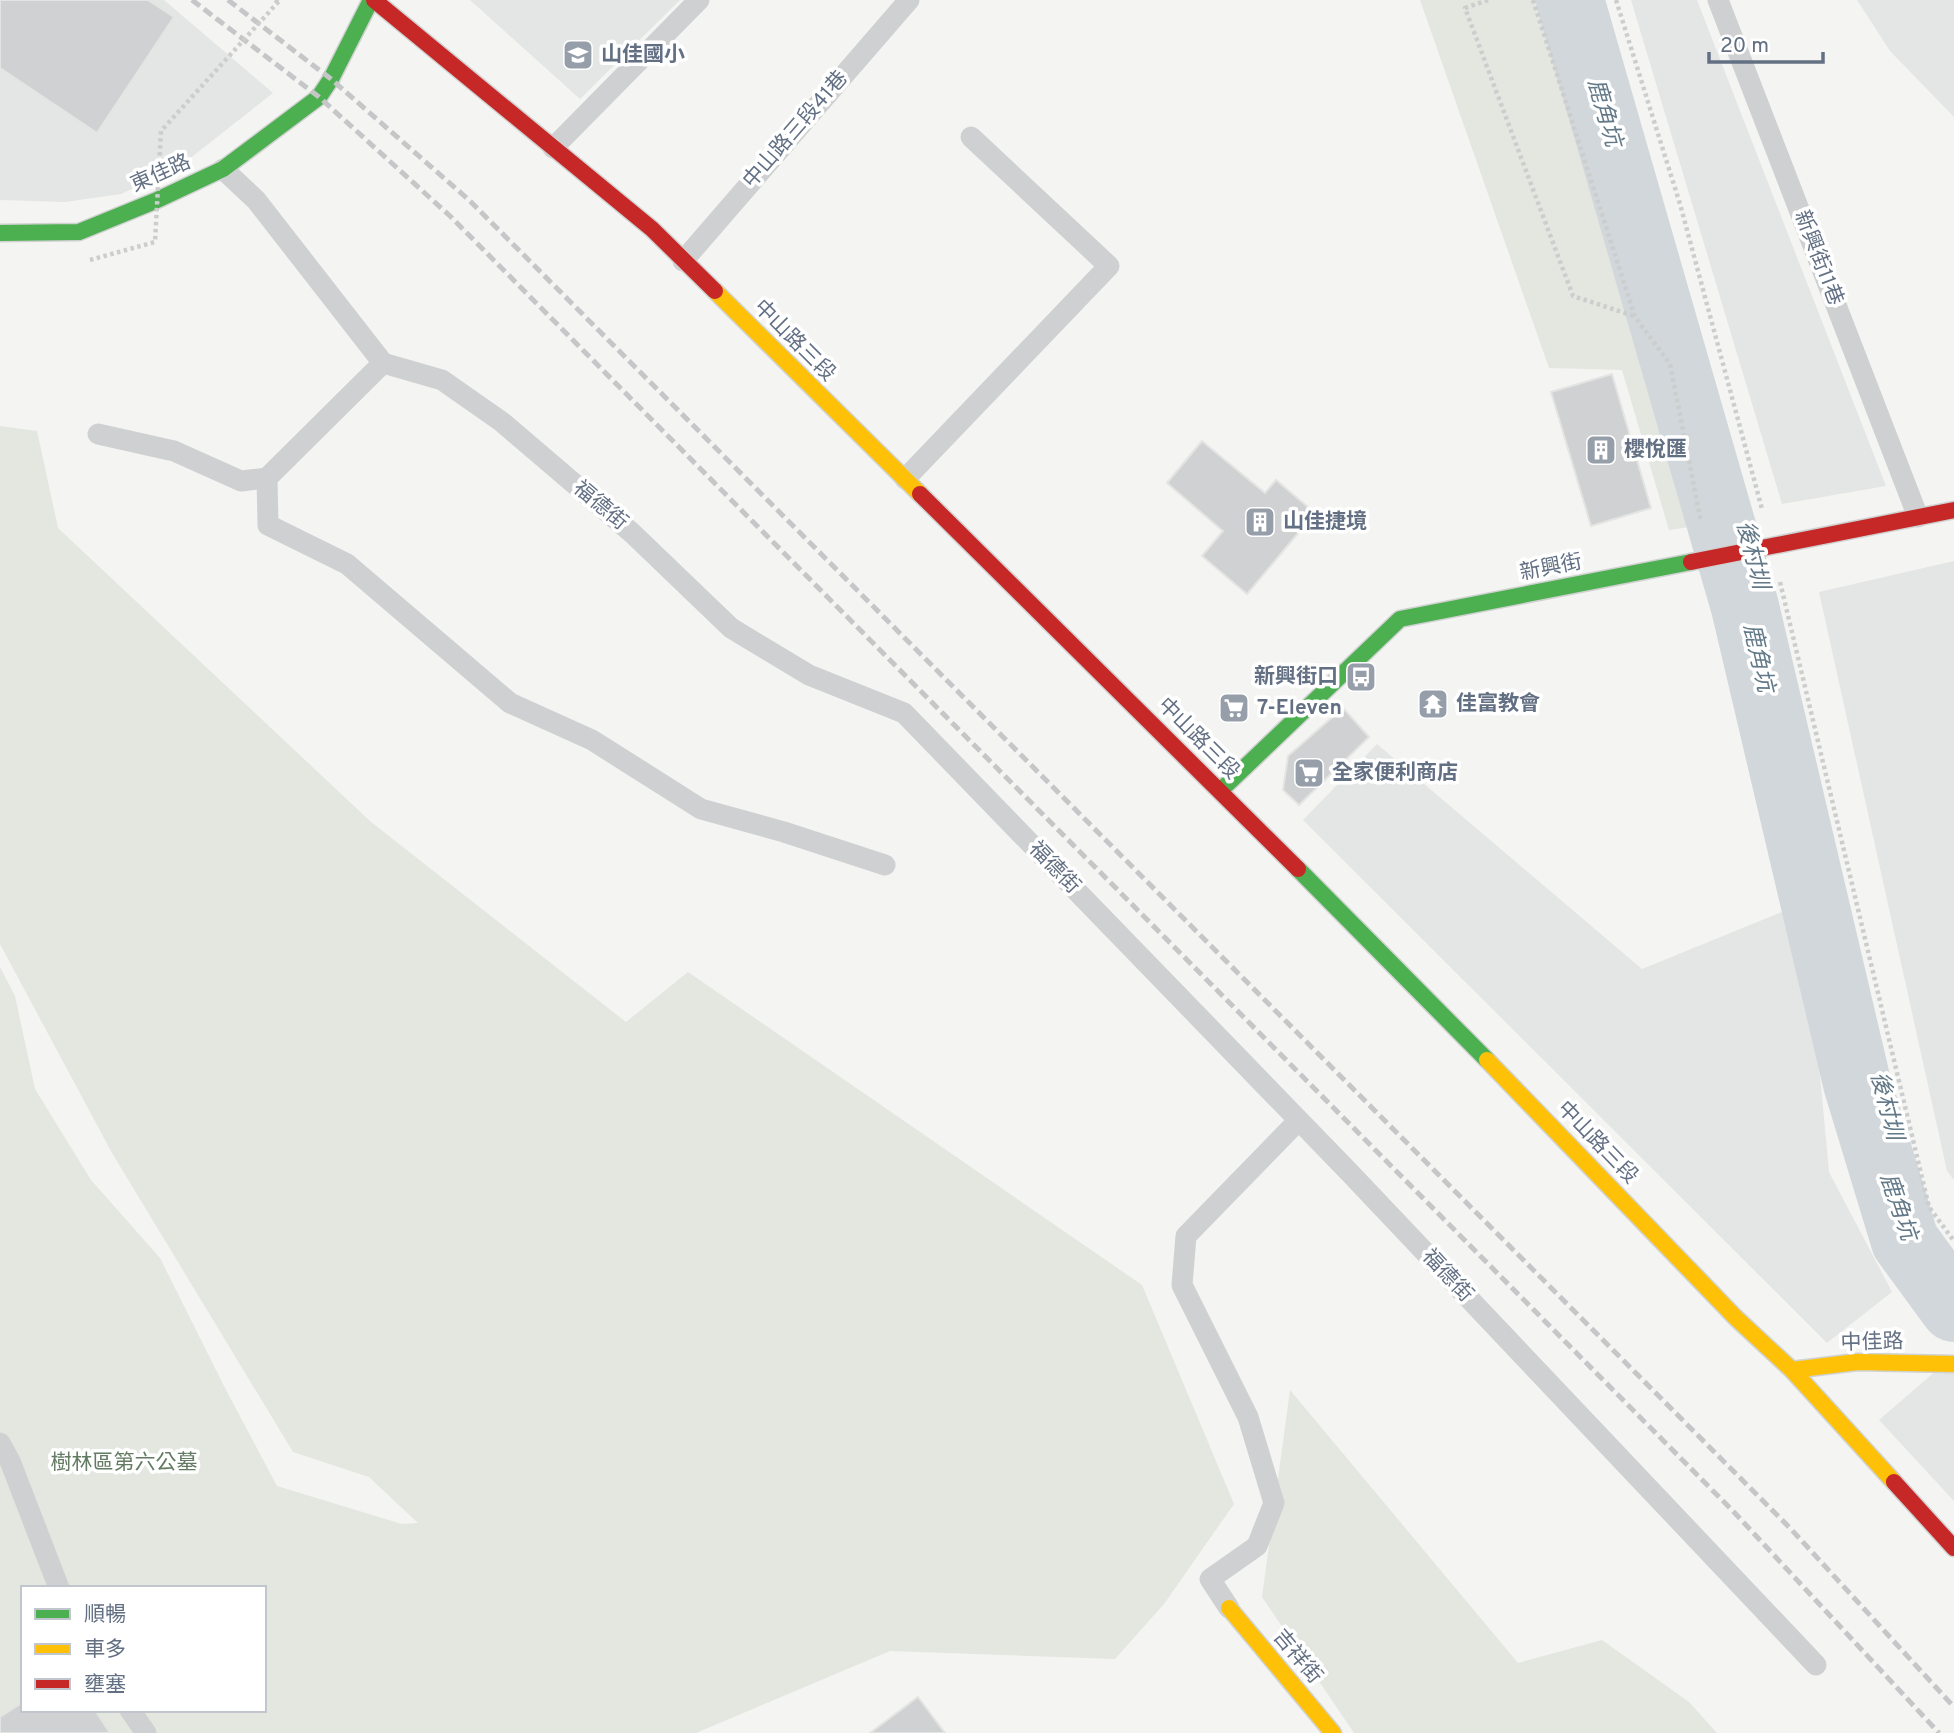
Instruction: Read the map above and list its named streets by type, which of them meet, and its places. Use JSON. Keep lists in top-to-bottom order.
{
  "streets": {
    "main road": [
      "東佳路",
      "中山路三段",
      "新興街",
      "中佳路",
      "吉祥街"
    ],
    "lane": ["中山路三段41巷", "新興街11巷", "福德街"]
  },
  "crossings": [
    ["中山路三段41巷", "中山路三段"],
    ["東佳路", "中山路三段"],
    ["新興街11巷", "新興街"],
    ["中山路三段", "新興街"],
    ["中山路三段", "中佳路"]
  ],
  "water": ["鹿角坑", "後村圳"],
  "parks": ["樹林區第六公墓"],
  "places": {
    "school or university": ["山佳國小"],
    "building": ["櫻悅匯", "山佳捷境"],
    "bus stop": ["新興街口"],
    "temple": ["佳富教會"],
    "supermarket": ["7-Eleven", "全家便利商店"]
  },
  "legend": ["順暢", "車多", "壅塞"],
  "scale_bar": "20 m"
}
